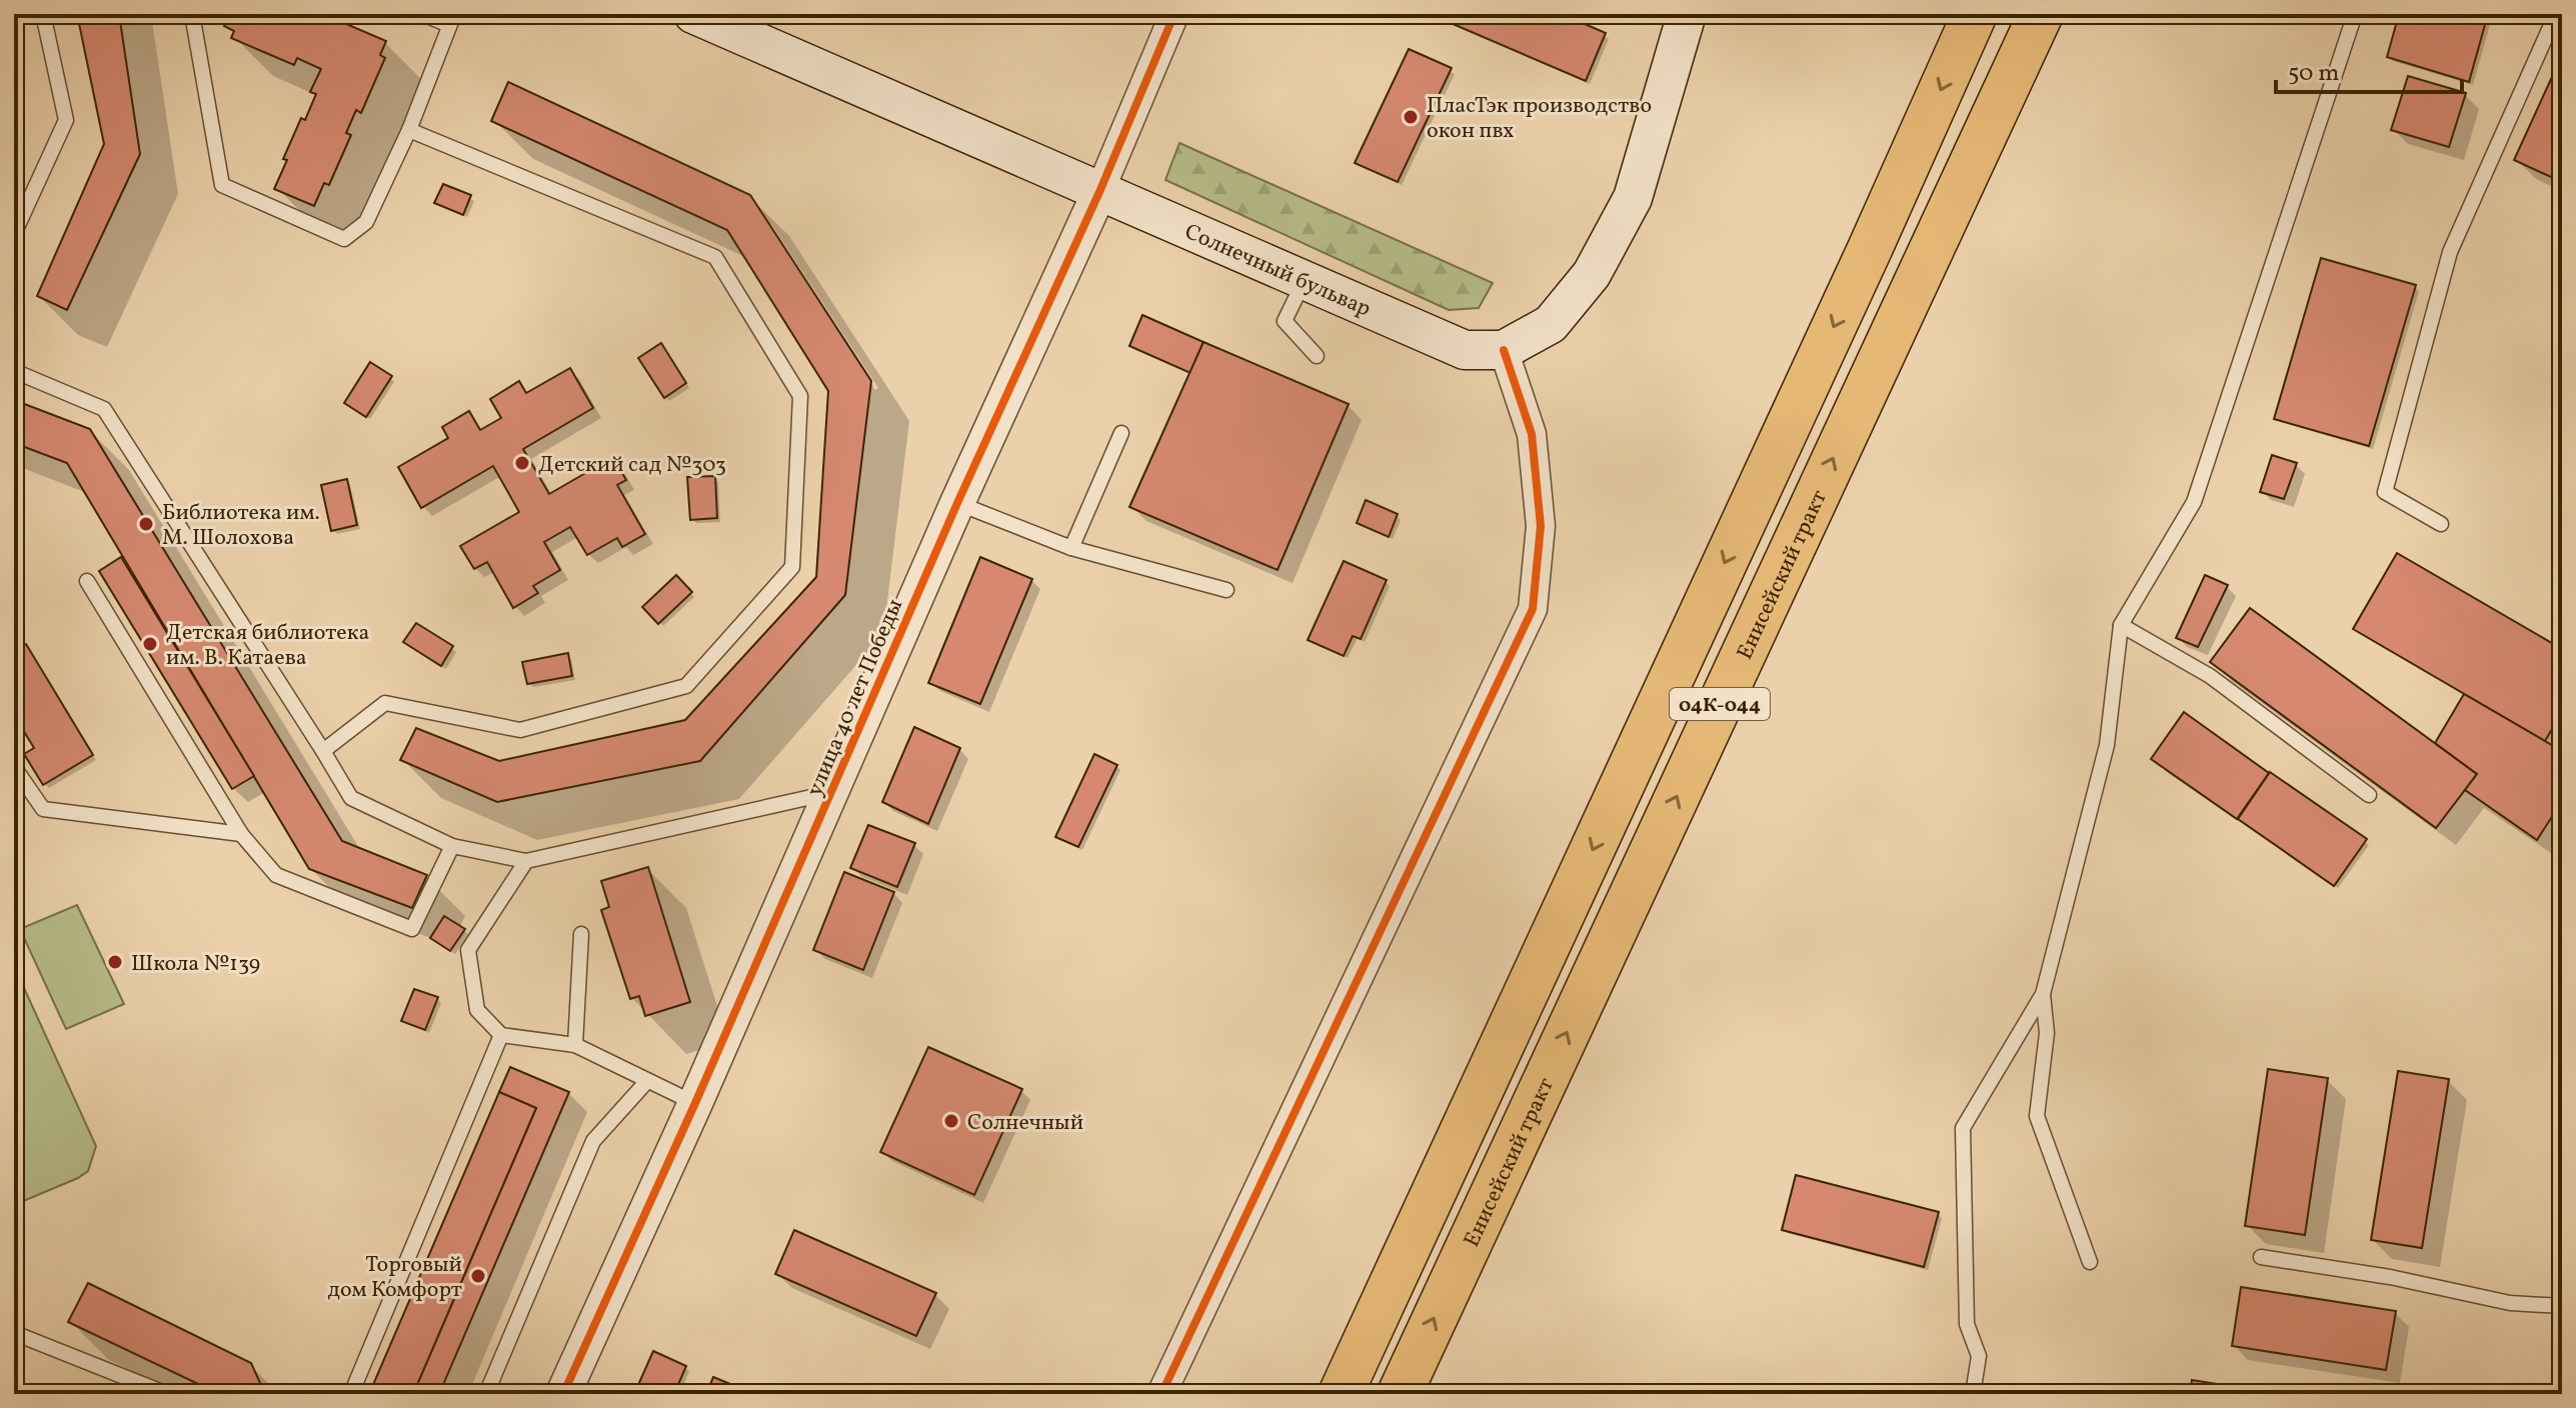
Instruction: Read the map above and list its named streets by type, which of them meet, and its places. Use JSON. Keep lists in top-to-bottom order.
{
  "streets": {
    "main road": ["Солнечный бульвар", "Енисейский тракт", "04К-044"],
    "street": ["улица 40 лет Победы"]
  },
  "crossings": [
    ["Солнечный бульвар", "улица 40 лет Победы"]
  ],
  "places": [
    "ПласТэк производство окон пвх",
    "Детский сад №303",
    "Библиотека им. М. Шолохова",
    "Детская библиотека им. В. Катаева",
    "Школа №139",
    "Солнечный",
    "Торговый дом Комфорт"
  ],
  "scale_bar": "50 m"
}
